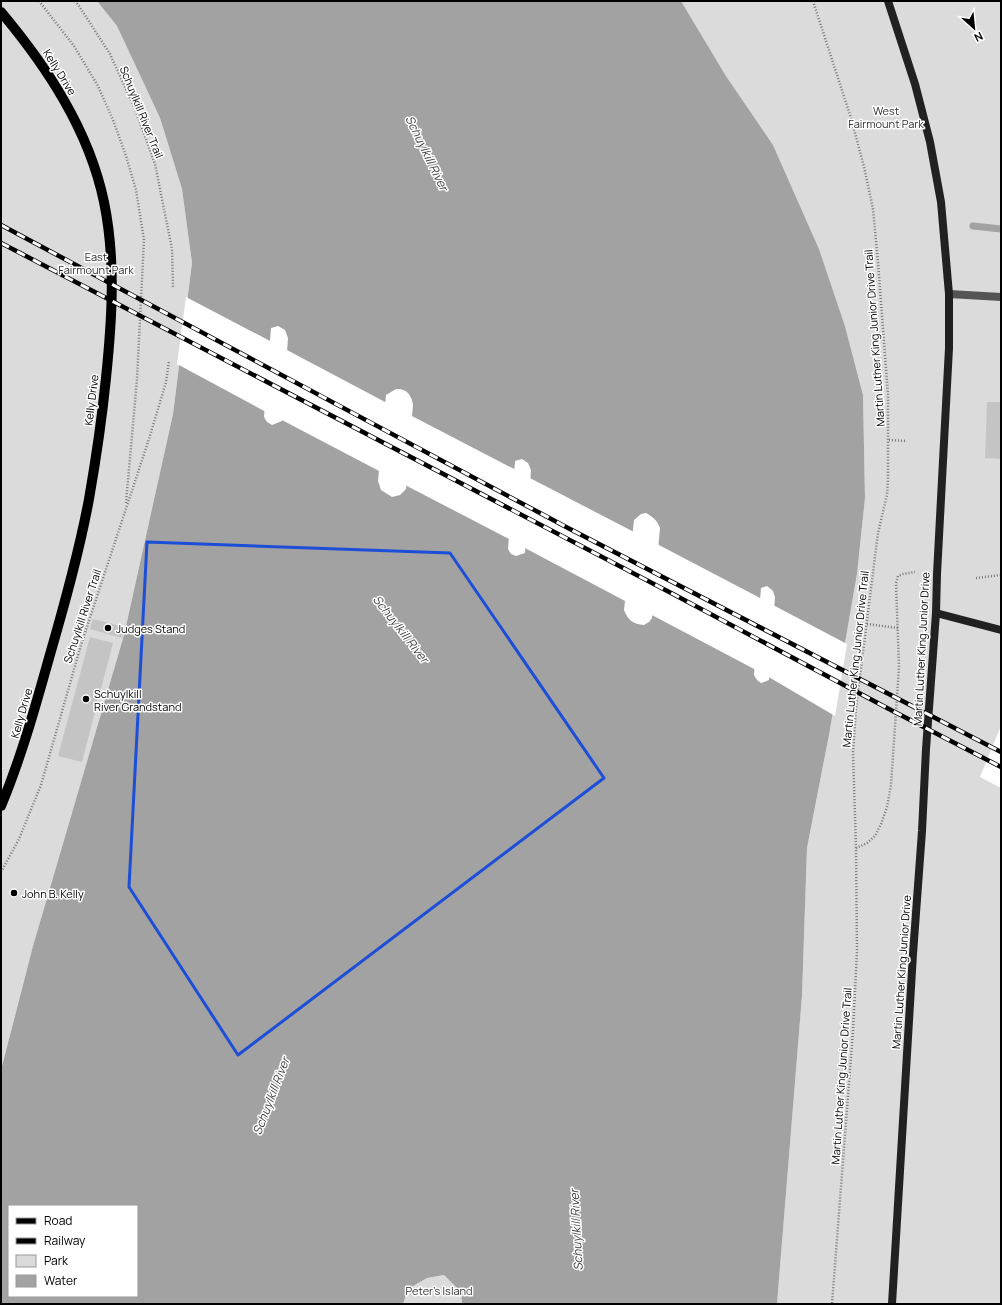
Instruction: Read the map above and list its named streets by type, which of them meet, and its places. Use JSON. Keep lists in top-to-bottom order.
{
  "streets": {
    "main road": ["Kelly Drive", "Martin Luther King Junior Drive"],
    "path": ["Schuylkill River Trail", "Martin Luther King Junior Drive Trail"]
  },
  "water": ["Schuylkill River"],
  "parks": ["West Fairmount Park", "East Fairmount Park", "Peter's Island"],
  "places": ["Judges Stand", "Schuylkill River Grandstand", "John B. Kelly"],
  "legend": [
    "Road",
    "Railway",
    "Park",
    "Water"
  ],
  "north": "bottom right"
}
